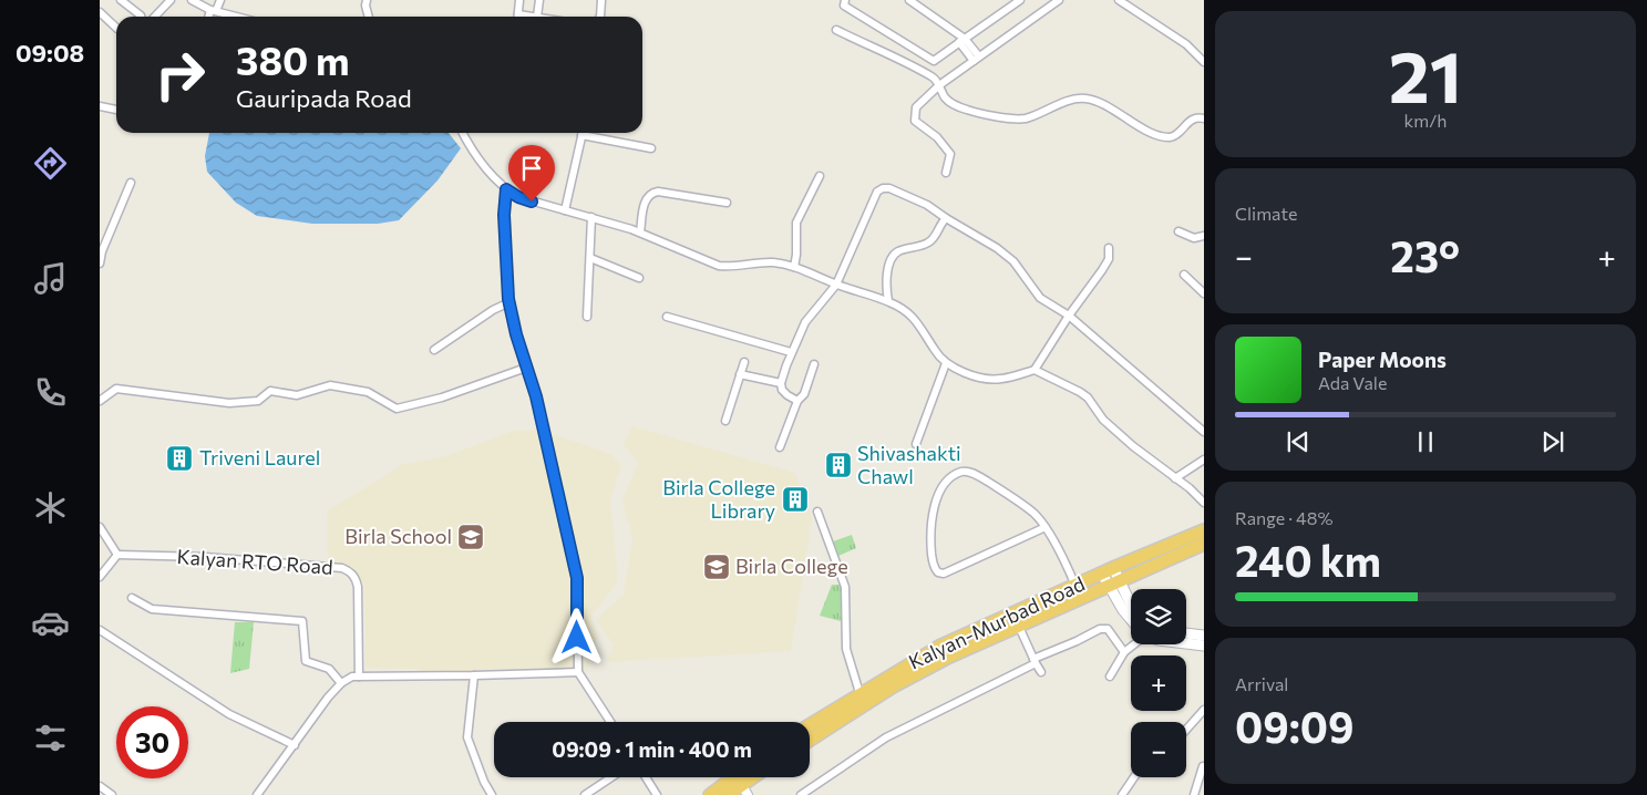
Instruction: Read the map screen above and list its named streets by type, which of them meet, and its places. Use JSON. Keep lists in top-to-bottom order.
{
  "streets": {
    "highway": ["Kalyan-Murbad Road"],
    "street": ["Kalyan RTO Road"]
  },
  "places": {
    "building": ["Triveni Laurel", "Shivashakti Chawl", "Birla College Library"],
    "school or university": ["Birla School", "Birla College"]
  },
  "page": {
    "tabs": "09:08",
    "tile": [
      ["21", "km/h"],
      "Climate",
      ["Range · 48%", "240 km"],
      ["Arrival", "09:09"]
    ],
    "turn": ["380 m", "Gauripada Road"],
    "heat": ["−", "23°", "+"],
    "song": ["Paper Moons", "Ada Vale"],
    "map_buttons": ["+", "−"],
    "limit": "30",
    "trip": "09:09 · 1 min · 400 m"
  }
}
